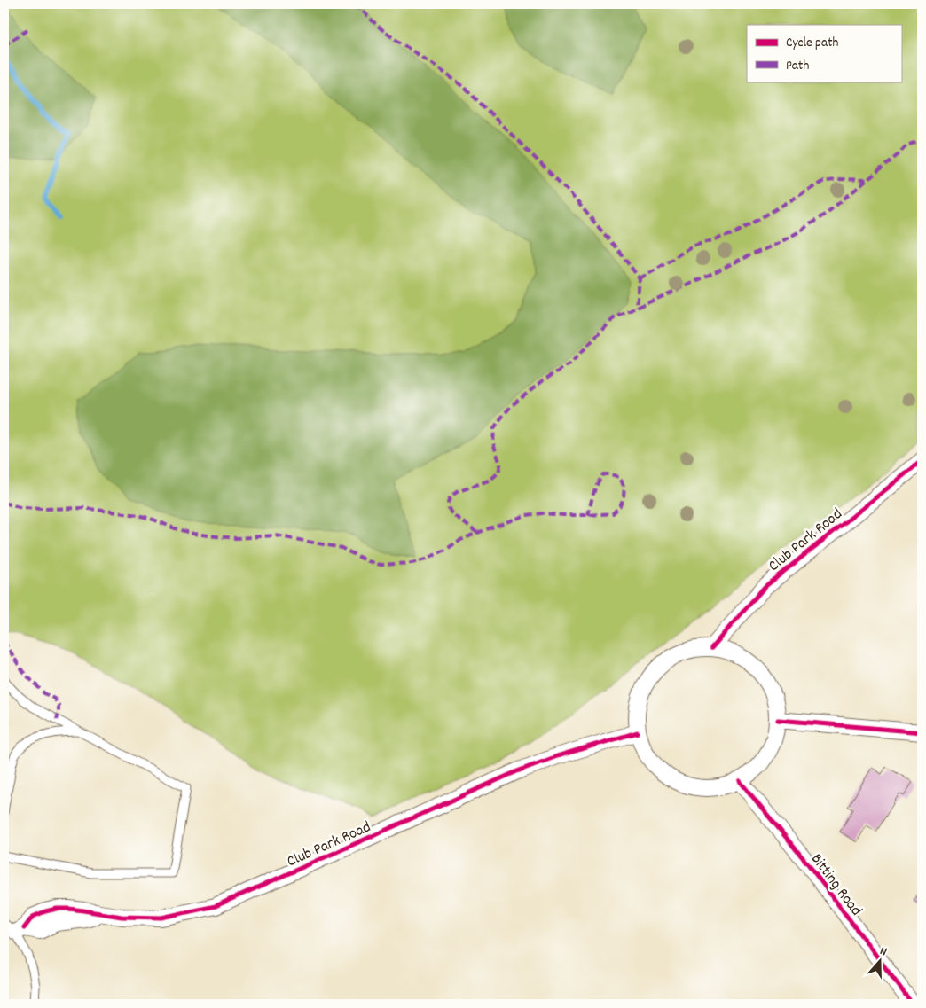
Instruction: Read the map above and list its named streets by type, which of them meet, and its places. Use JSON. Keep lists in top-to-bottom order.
{
  "streets": {
    "street": ["Club Park Road", "Bitting Road"]
  },
  "crossings": [
    ["Club Park Road", "Bitting Road"]
  ],
  "legend": ["Cycle path", "Path"],
  "north": "top"
}
